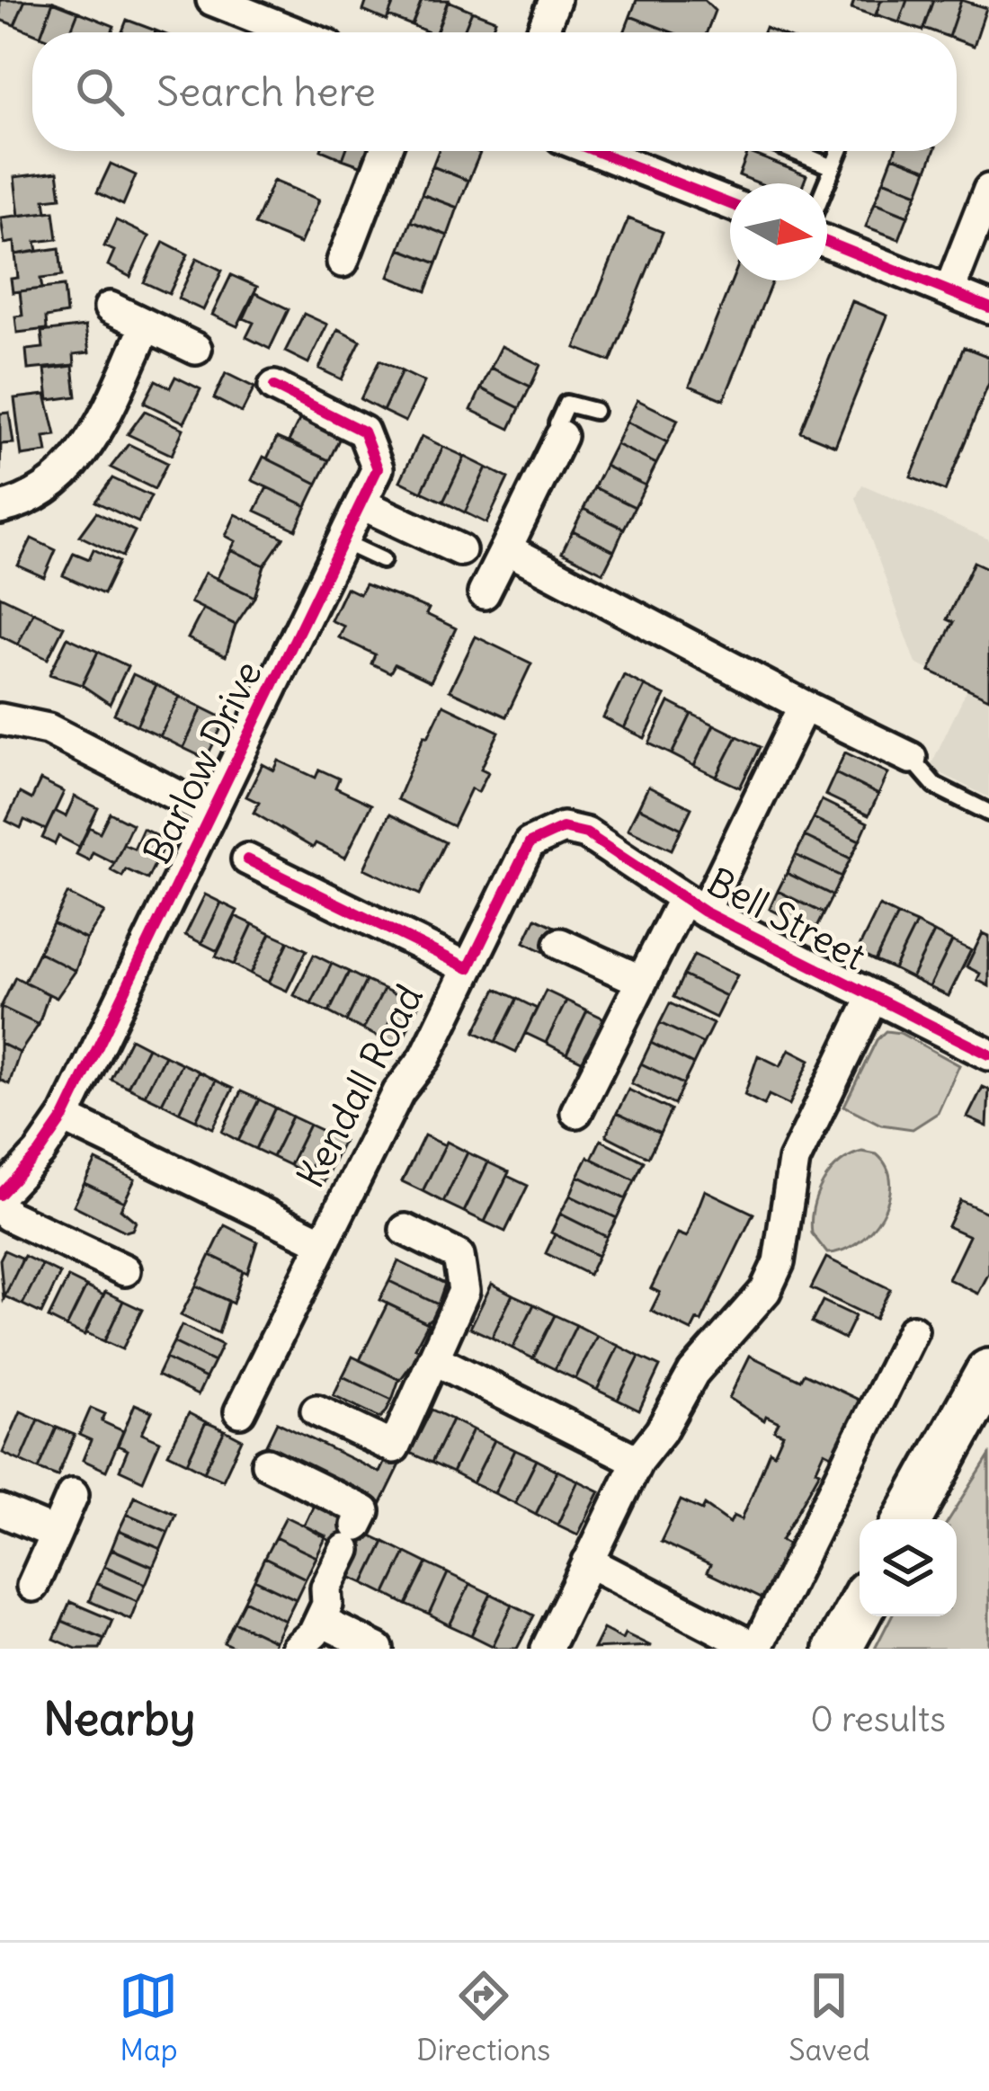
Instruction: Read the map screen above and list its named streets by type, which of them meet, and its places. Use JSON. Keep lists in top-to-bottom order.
{
  "streets": {
    "street": ["Barlow Drive", "Bell Street", "Kendall Road"]
  },
  "crossings": [
    ["Barlow Drive", "Kendall Road"],
    ["Bell Street", "Kendall Road"]
  ],
  "north": "right",
  "page": {
    "search": "Search here",
    "heading": ["Nearby", "0 results"],
    "nav": ["Map", "Directions", "Saved"]
  }
}
